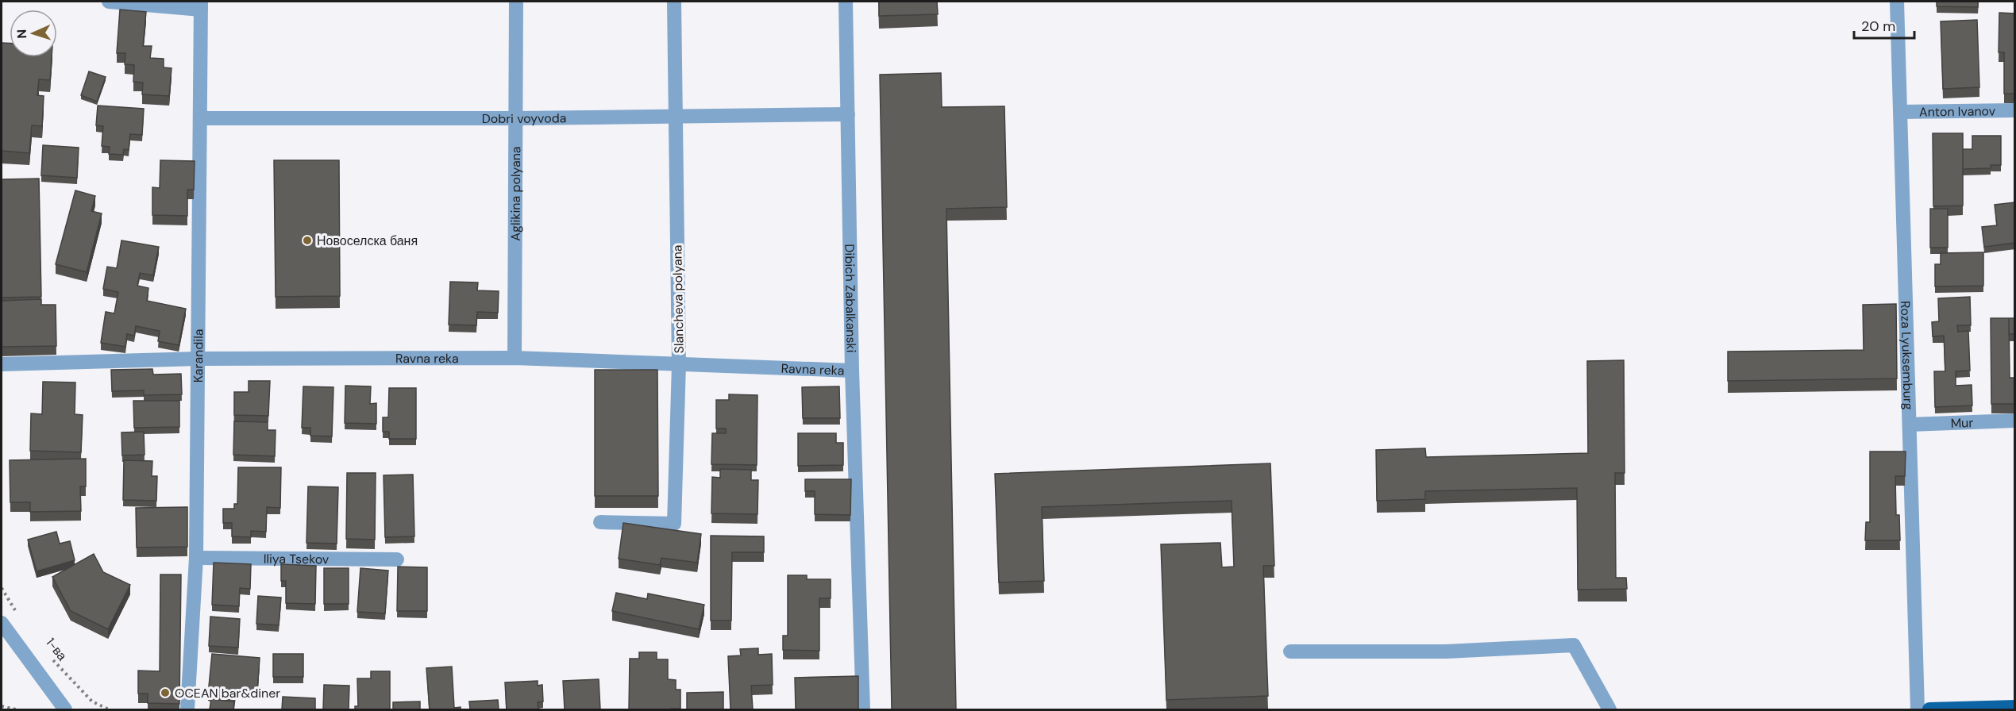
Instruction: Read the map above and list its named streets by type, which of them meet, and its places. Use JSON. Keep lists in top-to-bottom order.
{
  "streets": {
    "street": [
      "Anton Ivanov",
      "Dobri voyvoda",
      "Aglikina polyana",
      "Dibich Zabalkanski",
      "Slancheva polyana",
      "Karandila",
      "Roza Lyuksemburg",
      "Ravna reka",
      "Mur",
      "Iliya Tsekov"
    ],
    "path": ["1-ва"]
  },
  "crossings": [
    ["Anton Ivanov", "Roza Lyuksemburg"],
    ["Dobri voyvoda", "Aglikina polyana"],
    ["Dobri voyvoda", "Dibich Zabalkanski"],
    ["Dobri voyvoda", "Slancheva polyana"],
    ["Dobri voyvoda", "Karandila"],
    ["Aglikina polyana", "Ravna reka"],
    ["Dibich Zabalkanski", "Ravna reka"],
    ["Slancheva polyana", "Ravna reka"],
    ["Karandila", "Ravna reka"],
    ["Karandila", "Iliya Tsekov"],
    ["Roza Lyuksemburg", "Mur"]
  ],
  "places": ["Новоселска баня", "OCEAN bar&diner"],
  "scale_bar": "20 m",
  "north": "left"
}
